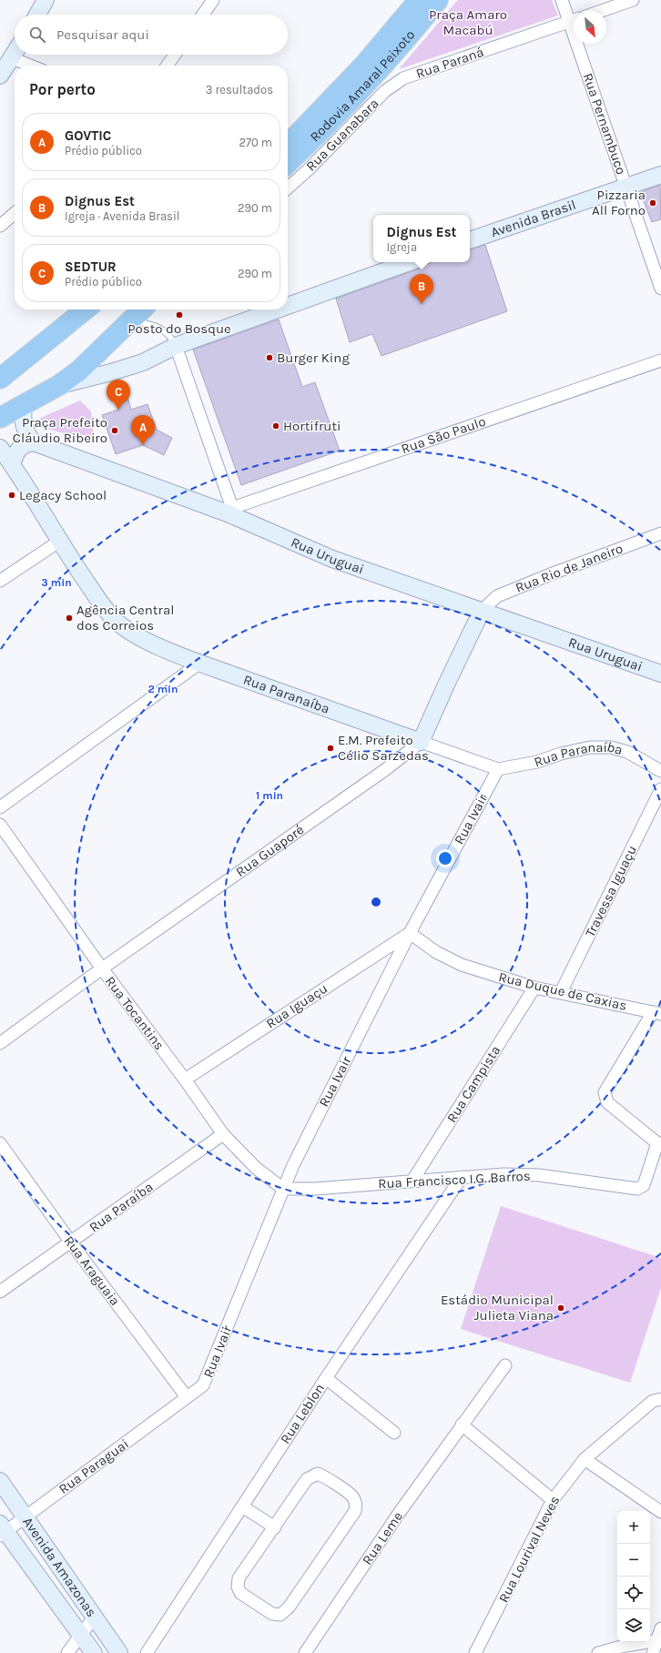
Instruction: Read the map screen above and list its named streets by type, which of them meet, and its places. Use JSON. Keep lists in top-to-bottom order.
{
  "streets": {
    "highway": ["Rodovia Amaral Peixoto"],
    "street": [
      "Rua Paraná",
      "Rua Pernambuco",
      "Rua Guanabara",
      "Avenida Brasil",
      "Rua São Paulo",
      "Rua Uruguai",
      "Rua Rio de Janeiro",
      "Rua Paranaíba",
      "Rua Ivair",
      "Rua Guaporé",
      "Travessa Iguaçu",
      "Rua Duque de Caxias",
      "Rua Iguaçu",
      "Rua Tocantins",
      "Rua Campista",
      "Rua Francisco I.G. Barros",
      "Rua Paraíba",
      "Rua Araguaia",
      "Rua Leblon",
      "Rua Paraguai",
      "Rua Leme",
      "Rua Lourival Neves",
      "Avenida Amazonas"
    ]
  },
  "crossings": [
    ["Rua Paraná", "Rua Guanabara"],
    ["Rua Pernambuco", "Avenida Brasil"],
    ["Rua São Paulo", "Rua Uruguai"],
    ["Rua Uruguai", "Rua Rio de Janeiro"],
    ["Rua Uruguai", "Rua Guaporé"],
    ["Rua Rio de Janeiro", "Rua Guaporé"],
    ["Rua Paranaíba", "Rua Ivair"],
    ["Rua Paranaíba", "Rua Guaporé"],
    ["Rua Ivair", "Rua Duque de Caxias"],
    ["Rua Ivair", "Rua Iguaçu"],
    ["Rua Ivair", "Rua Tocantins"],
    ["Rua Ivair", "Rua Francisco I.G. Barros"],
    ["Rua Ivair", "Rua Araguaia"],
    ["Rua Ivair", "Rua Paraguai"],
    ["Rua Guaporé", "Rua Tocantins"],
    ["Travessa Iguaçu", "Rua Duque de Caxias"],
    ["Rua Duque de Caxias", "Rua Iguaçu"],
    ["Rua Duque de Caxias", "Rua Campista"],
    ["Rua Iguaçu", "Rua Tocantins"],
    ["Rua Tocantins", "Rua Francisco I.G. Barros"],
    ["Rua Tocantins", "Rua Paraíba"],
    ["Rua Campista", "Rua Francisco I.G. Barros"],
    ["Rua Francisco I.G. Barros", "Rua Leblon"],
    ["Rua Paraíba", "Rua Araguaia"],
    ["Rua Araguaia", "Rua Paraguai"],
    ["Rua Paraguai", "Avenida Amazonas"]
  ],
  "parks": ["Praça Amaro Macabú"],
  "places": [
    "Pizzaria All Forno",
    "Posto do Bosque",
    "Burger King",
    "Hortifruti",
    "Praça Prefeito Cláudio Ribeiro",
    "Legacy School",
    "Agência Central dos Correios",
    "E.M. Prefeito Célio Sarzedas",
    "Estádio Municipal Julieta Viana"
  ],
  "north": "bottom right",
  "page": {
    "search": "Pesquisar aqui",
    "heading": ["Por perto", "3 resultados"],
    "list": [
      {
        "mark": "A",
        "name": "GOVTIC",
        "note": "Prédio público",
        "value": "270 m"
      },
      {
        "mark": "B",
        "name": "Dignus Est",
        "note": "Igreja · Avenida Brasil",
        "value": "290 m"
      },
      {
        "mark": "C",
        "name": "SEDTUR",
        "note": "Prédio público",
        "value": "290 m"
      }
    ],
    "popup": ["Dignus Est", "Igreja"],
    "pins": ["B", "C", "A"],
    "map_buttons": ["+", "−"]
  },
  "rings": ["3 min", "2 min", "1 min"]
}
